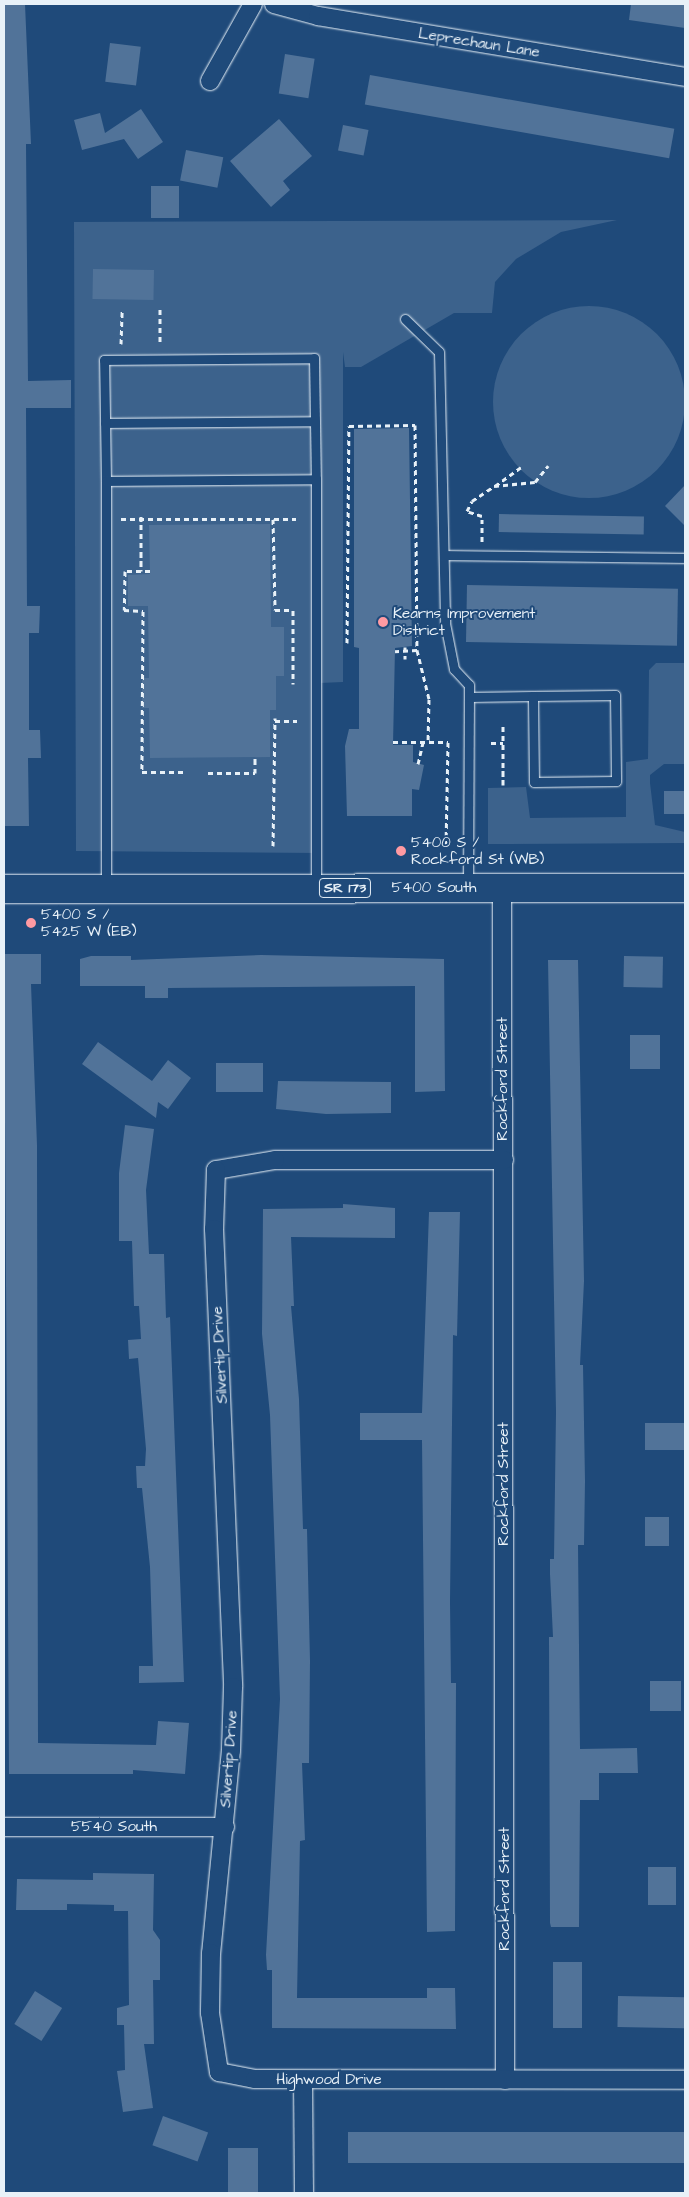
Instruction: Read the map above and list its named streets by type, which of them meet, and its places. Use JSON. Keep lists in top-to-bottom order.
{
  "streets": {
    "main road": ["SR 173", "5400 South"],
    "street": [
      "Leprechaun Lane",
      "Rockford Street",
      "Silvertip Drive",
      "5540 South",
      "Highwood Drive"
    ]
  },
  "crossings": [
    ["5400 South", "Rockford Street"],
    ["Rockford Street", "Silvertip Drive"],
    ["Rockford Street", "Highwood Drive"],
    ["Silvertip Drive", "5540 South"],
    ["Silvertip Drive", "Highwood Drive"],
    ["5540 South", "Highwood Drive"]
  ],
  "places": ["Kearns Improvement District", "5400 S / Rockford St (WB)", "5400 S / 5425 W (EB)"]
}
